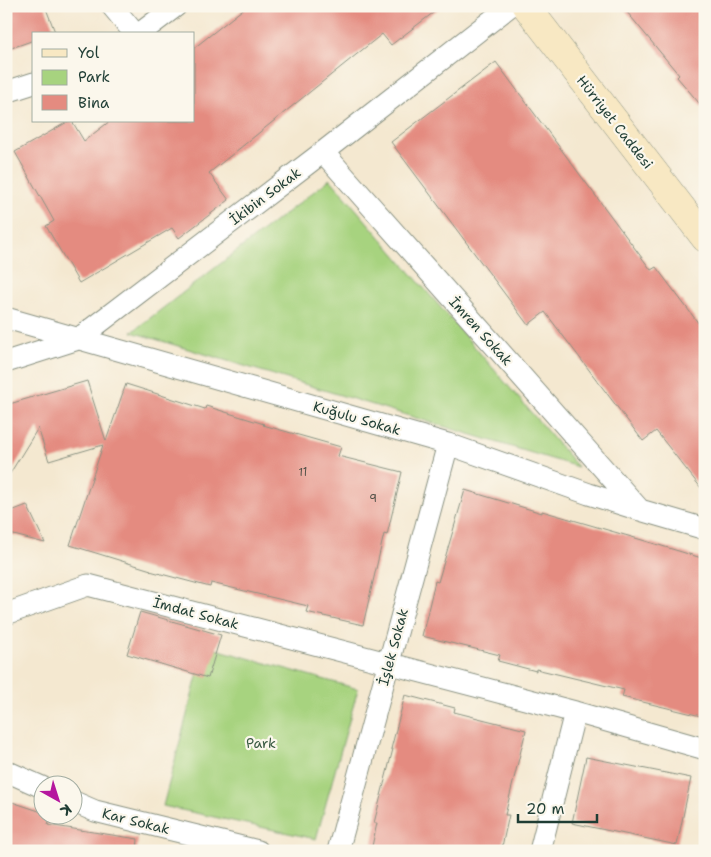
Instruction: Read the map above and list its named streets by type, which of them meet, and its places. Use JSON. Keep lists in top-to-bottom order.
{
  "streets": {
    "main road": ["Hürriyet Caddesi"],
    "street": [
      "İkibin Sokak",
      "İmren Sokak",
      "Kuğulu Sokak",
      "İmdat Sokak",
      "İşlek Sokak",
      "Kar Sokak"
    ]
  },
  "crossings": [
    ["İkibin Sokak", "İmren Sokak"],
    ["İkibin Sokak", "Kuğulu Sokak"],
    ["İmren Sokak", "Kuğulu Sokak"],
    ["Kuğulu Sokak", "İşlek Sokak"],
    ["İmdat Sokak", "İşlek Sokak"]
  ],
  "parks": ["Park"],
  "house_numbers": ["11", "9"],
  "legend": ["Yol", "Park", "Bina"],
  "scale_bar": "20 m",
  "north": "bottom right"
}
